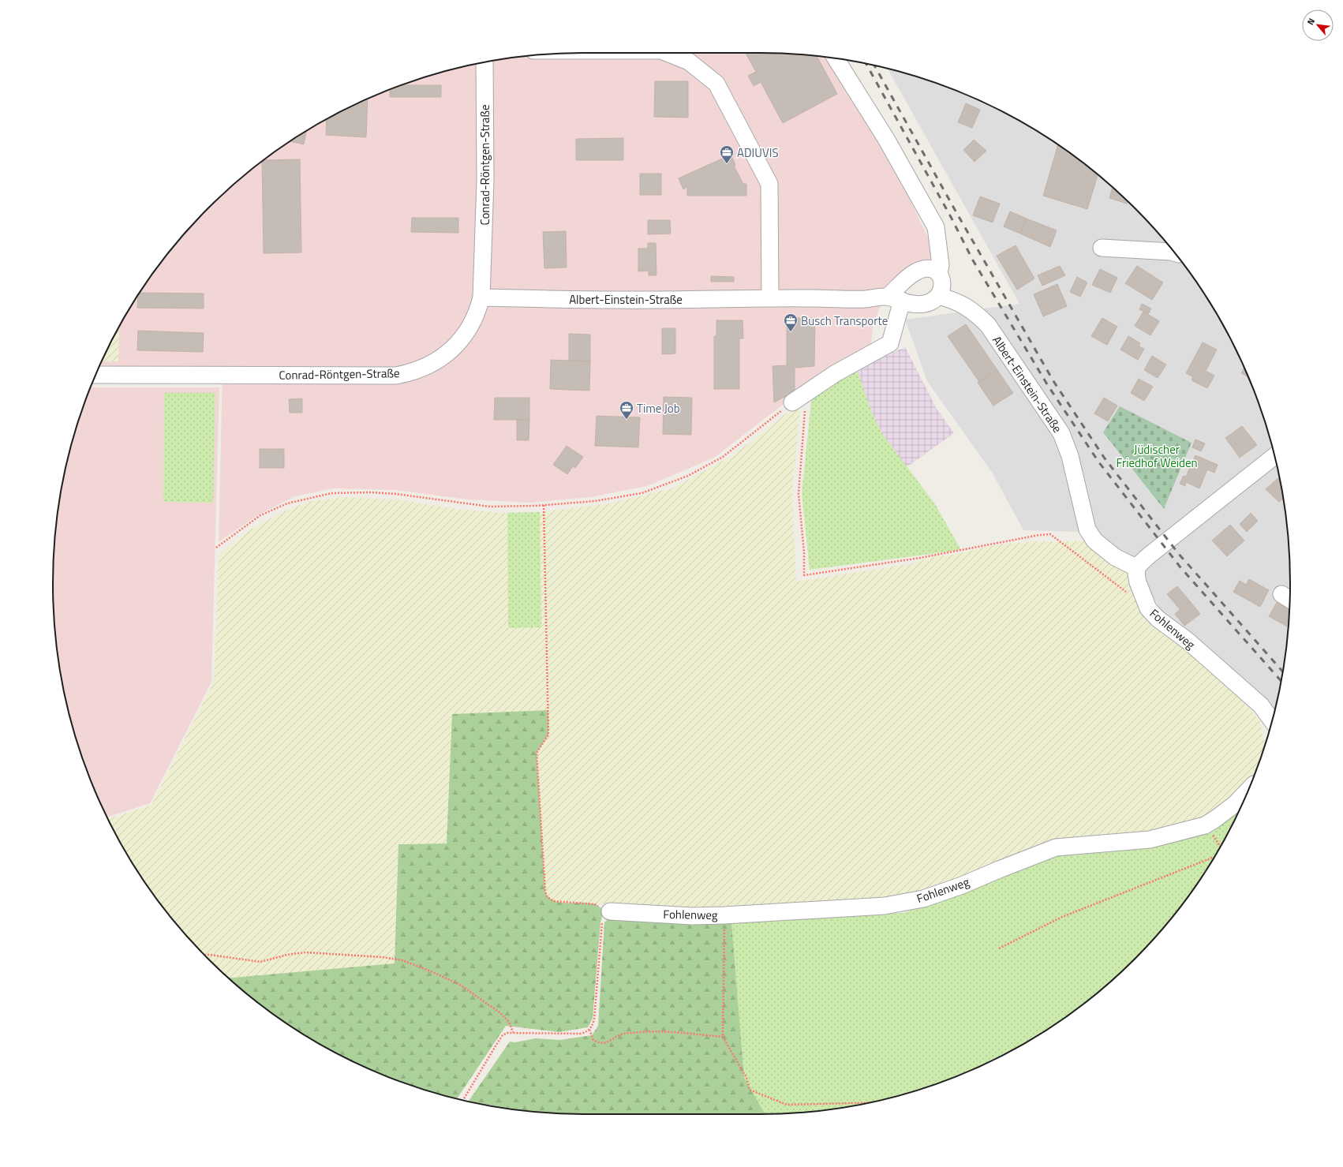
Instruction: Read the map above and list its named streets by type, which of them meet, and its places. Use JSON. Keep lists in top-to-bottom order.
{
  "streets": {
    "street": ["Conrad-Röntgen-Straße", "Albert-Einstein-Straße", "Fohlenweg"]
  },
  "crossings": [
    ["Conrad-Röntgen-Straße", "Albert-Einstein-Straße"],
    ["Albert-Einstein-Straße", "Fohlenweg"]
  ],
  "parks": ["Jüdischer Friedhof Weiden"],
  "places": {
    "office": ["ADIUVIS", "Busch Transporte", "Time Job"]
  },
  "north": "top left"
}
